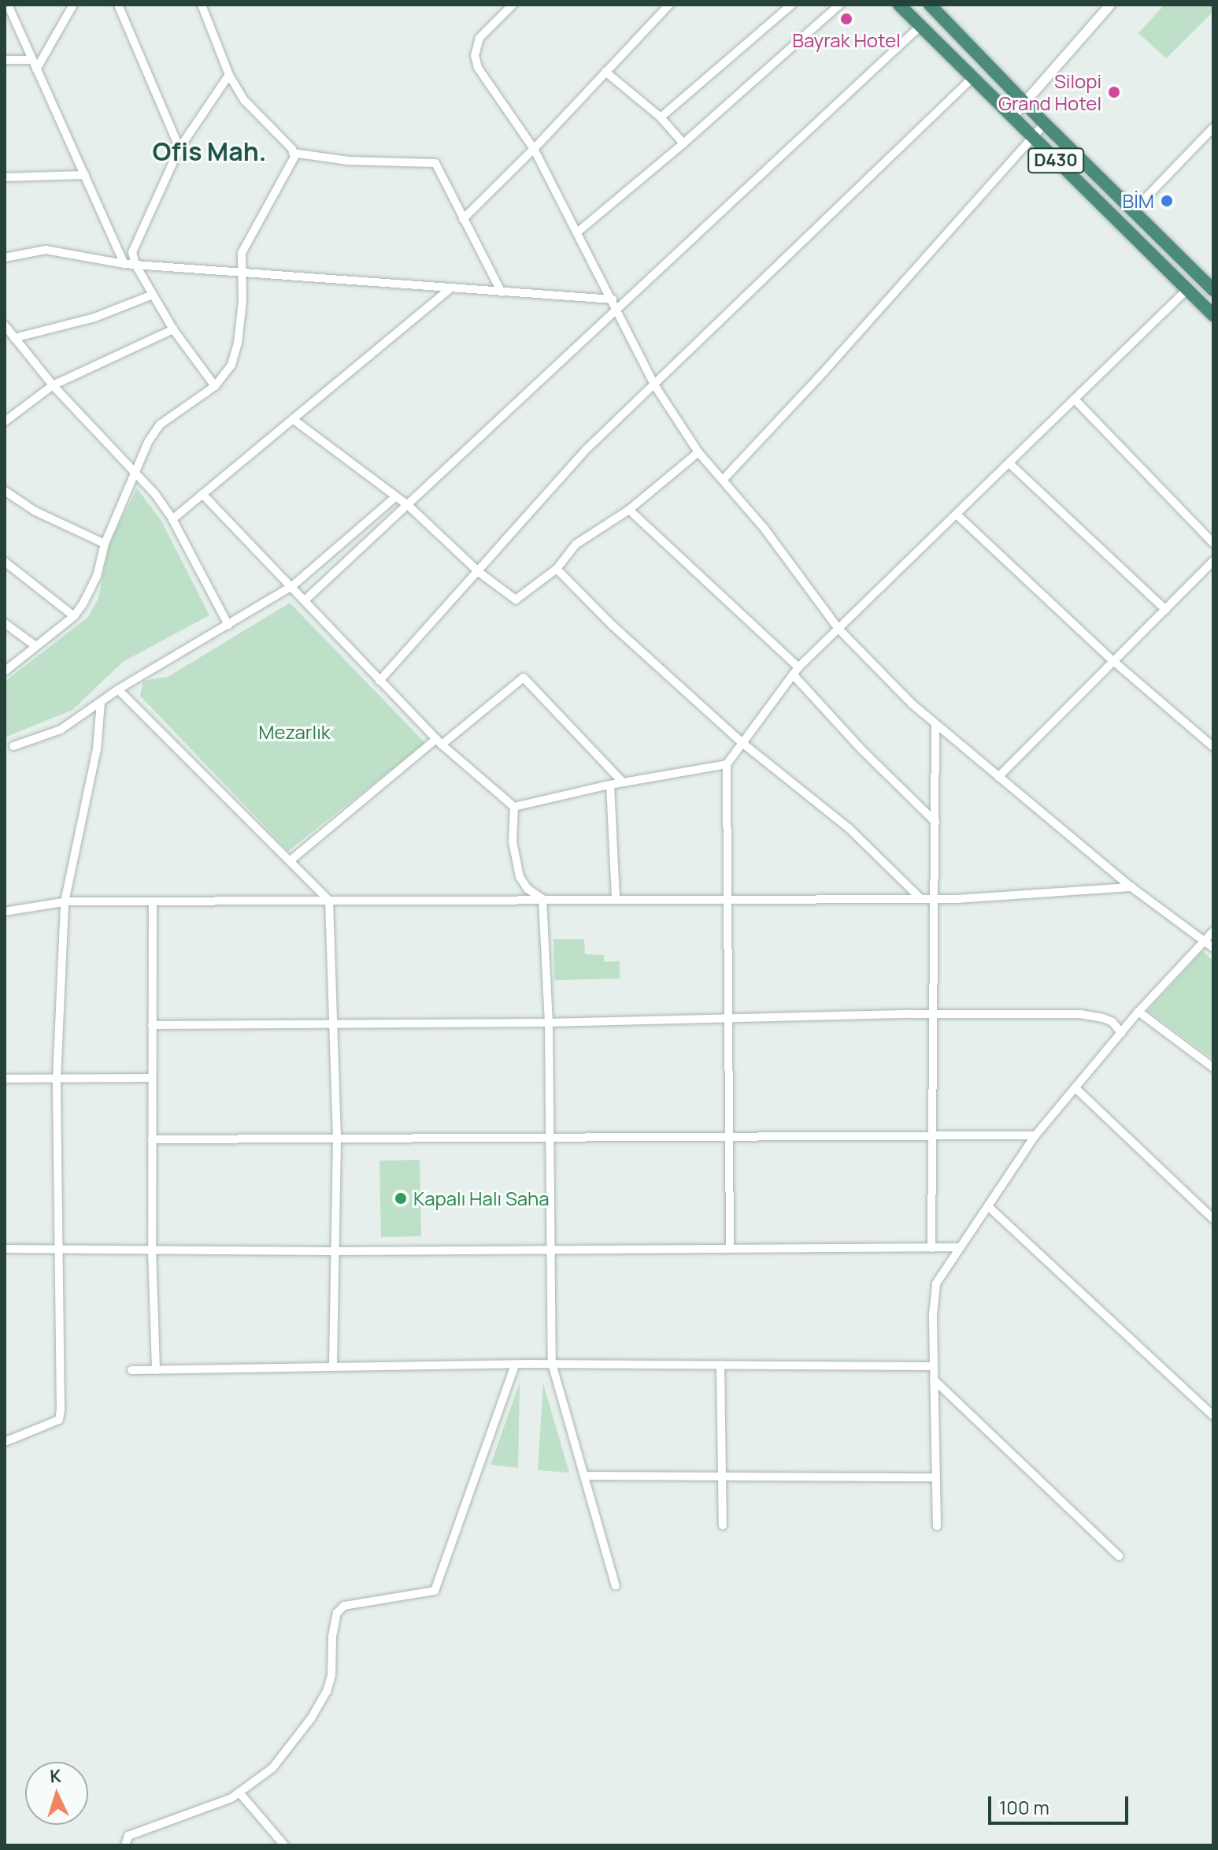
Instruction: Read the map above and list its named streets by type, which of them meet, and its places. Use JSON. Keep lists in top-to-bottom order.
{
  "streets": {
    "highway": ["D430"]
  },
  "districts": ["Ofis Mah."],
  "parks": ["Mezarlık"],
  "places": [
    "Bayrak Hotel",
    "Silopi Grand Hotel",
    "BİM",
    "Kapalı Halı Saha"
  ],
  "scale_bar": "100 m",
  "north": "top"
}
